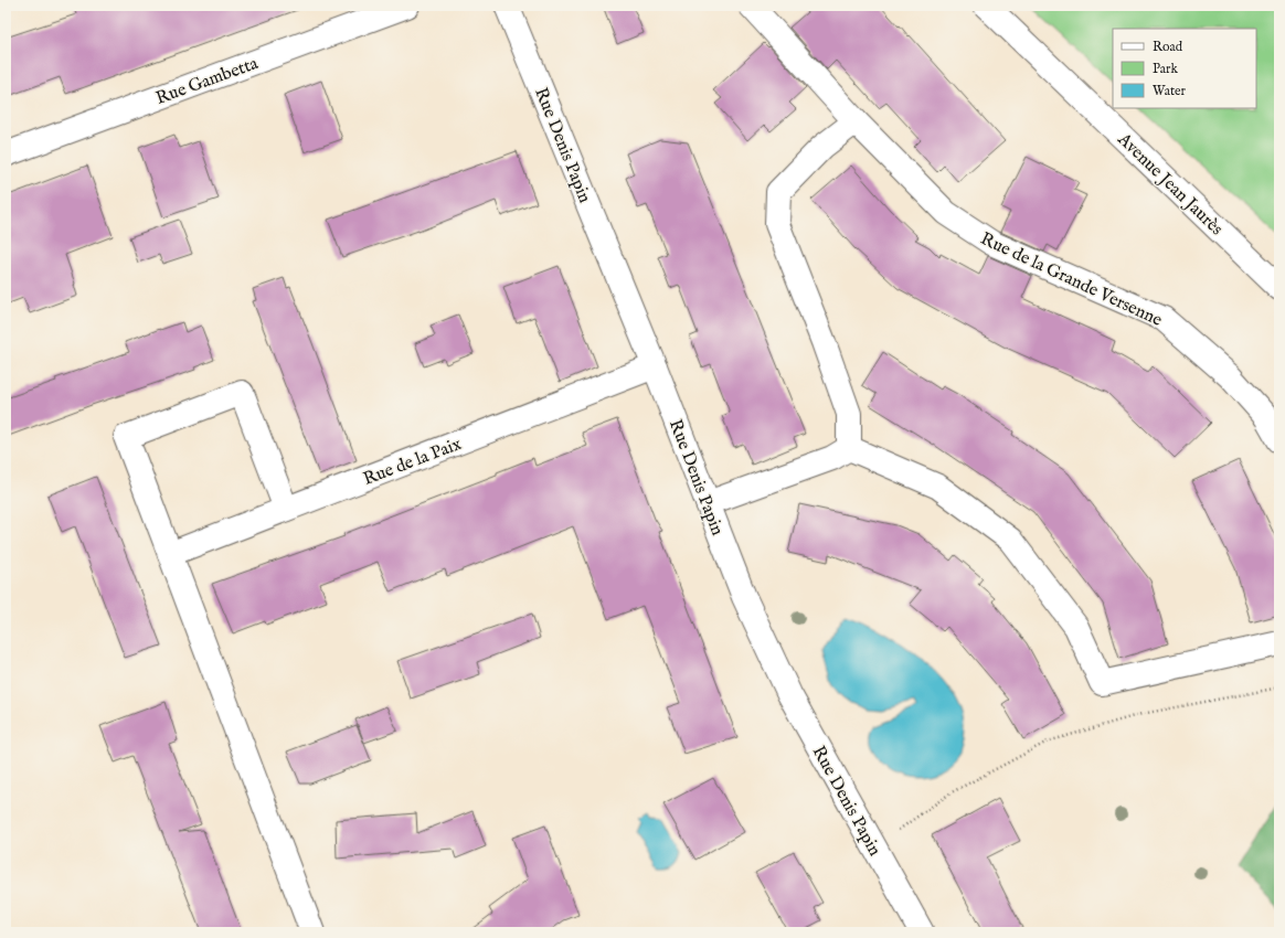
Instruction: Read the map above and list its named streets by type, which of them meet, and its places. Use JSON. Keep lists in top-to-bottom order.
{
  "streets": {
    "street": [
      "Rue Gambetta",
      "Rue Denis Papin",
      "Avenue Jean Jaurès",
      "Rue de la Grande Versenne",
      "Rue de la Paix"
    ]
  },
  "crossings": [
    ["Rue Denis Papin", "Rue de la Paix"]
  ],
  "legend": ["Road", "Park", "Water"]
}
